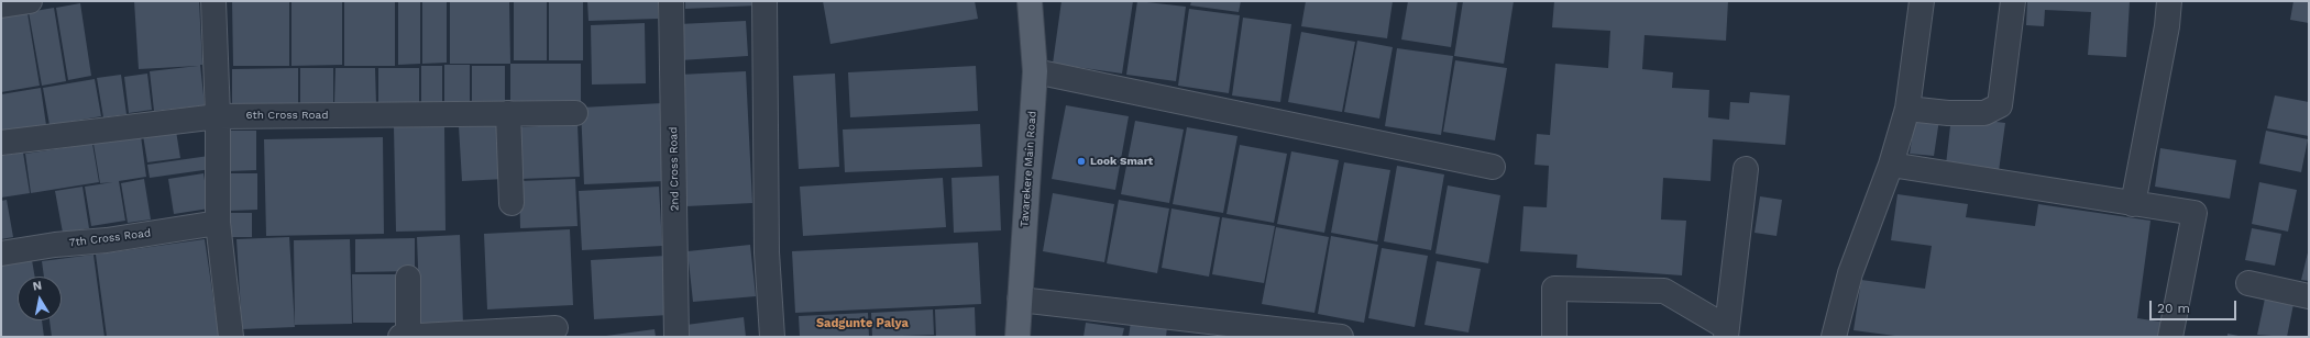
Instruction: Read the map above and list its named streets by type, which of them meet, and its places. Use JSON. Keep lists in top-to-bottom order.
{
  "streets": {
    "main road": ["Tavarekere Main Road"],
    "street": ["6th Cross Road", "2nd Cross Road", "7th Cross Road"]
  },
  "districts": ["Sadgunte Palya"],
  "places": ["Look Smart"],
  "scale_bar": "20 m",
  "north": "top"
}
